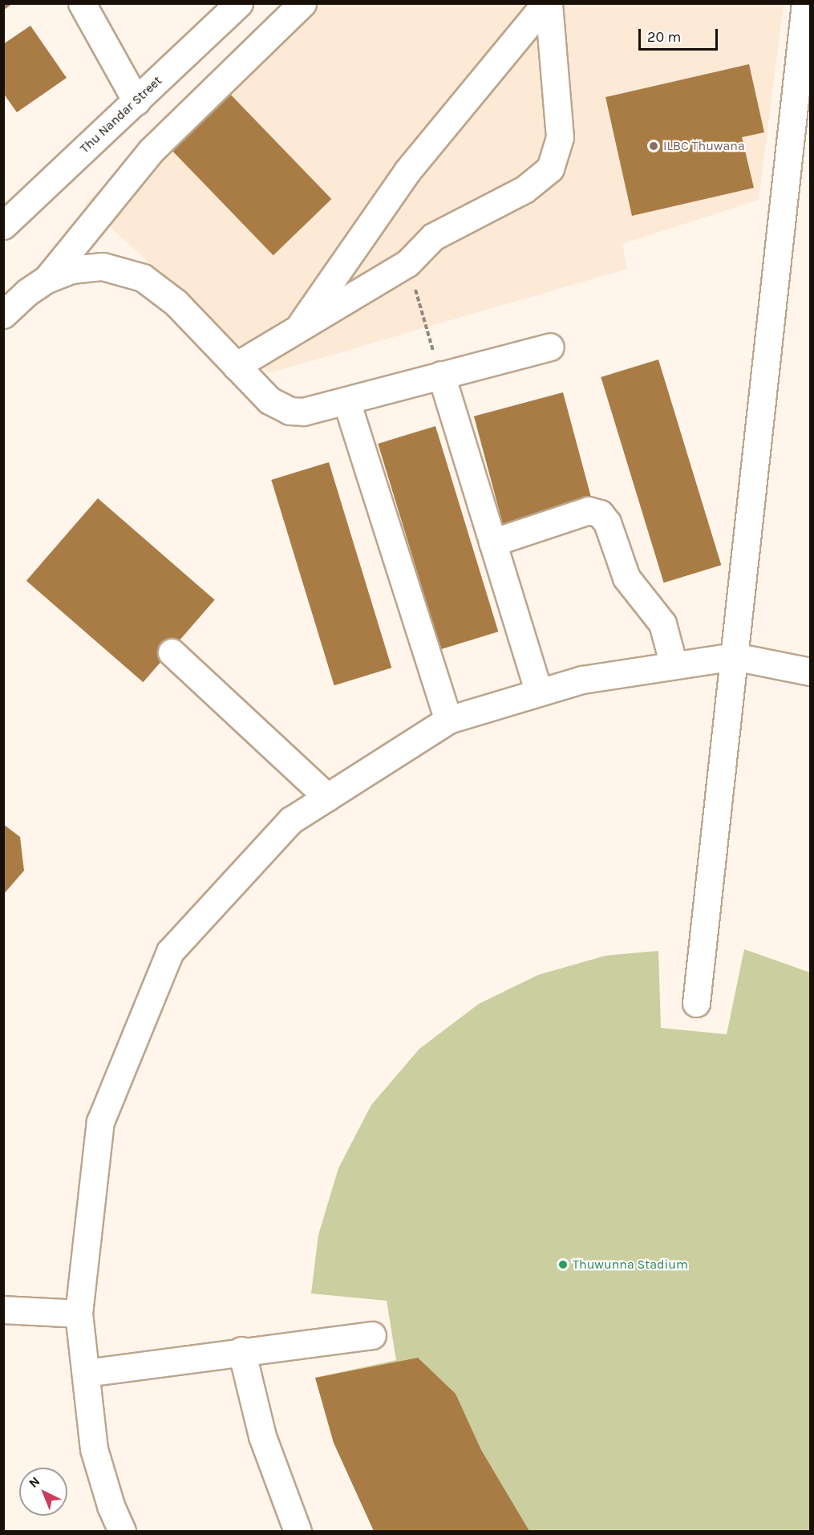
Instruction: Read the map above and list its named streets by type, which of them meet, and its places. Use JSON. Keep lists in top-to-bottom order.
{
  "streets": {
    "street": ["Thu Nandar Street"]
  },
  "places": ["ILBC Thuwana", "Thuwunna Stadium"],
  "scale_bar": "20 m",
  "north": "top left"
}
